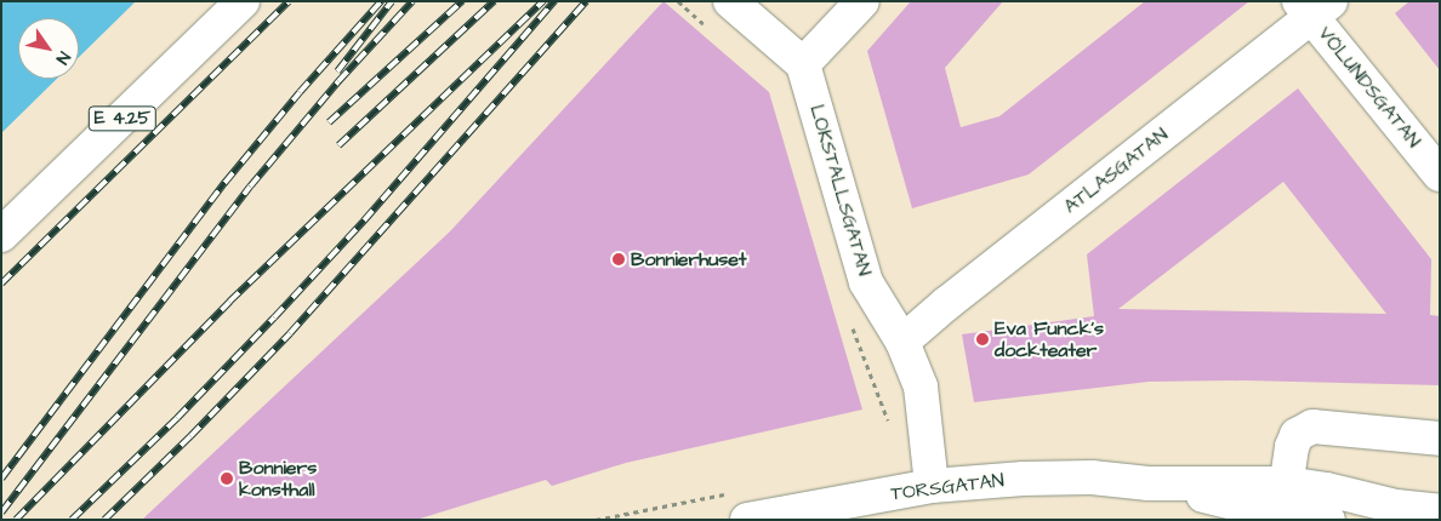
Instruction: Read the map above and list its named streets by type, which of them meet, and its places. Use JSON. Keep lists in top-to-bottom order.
{
  "streets": {
    "main road": [
      "VÖLUNDSGATAN",
      "E 4.25",
      "ATLASGATAN",
      "LOKSTALLSGATAN",
      "TORSGATAN"
    ]
  },
  "crossings": [
    ["VÖLUNDSGATAN", "ATLASGATAN"],
    ["ATLASGATAN", "LOKSTALLSGATAN"],
    ["LOKSTALLSGATAN", "TORSGATAN"]
  ],
  "places": ["Bonnierhuset", "Eva Funck's dockteater", "Bonniers konsthall"],
  "north": "bottom right"
}
